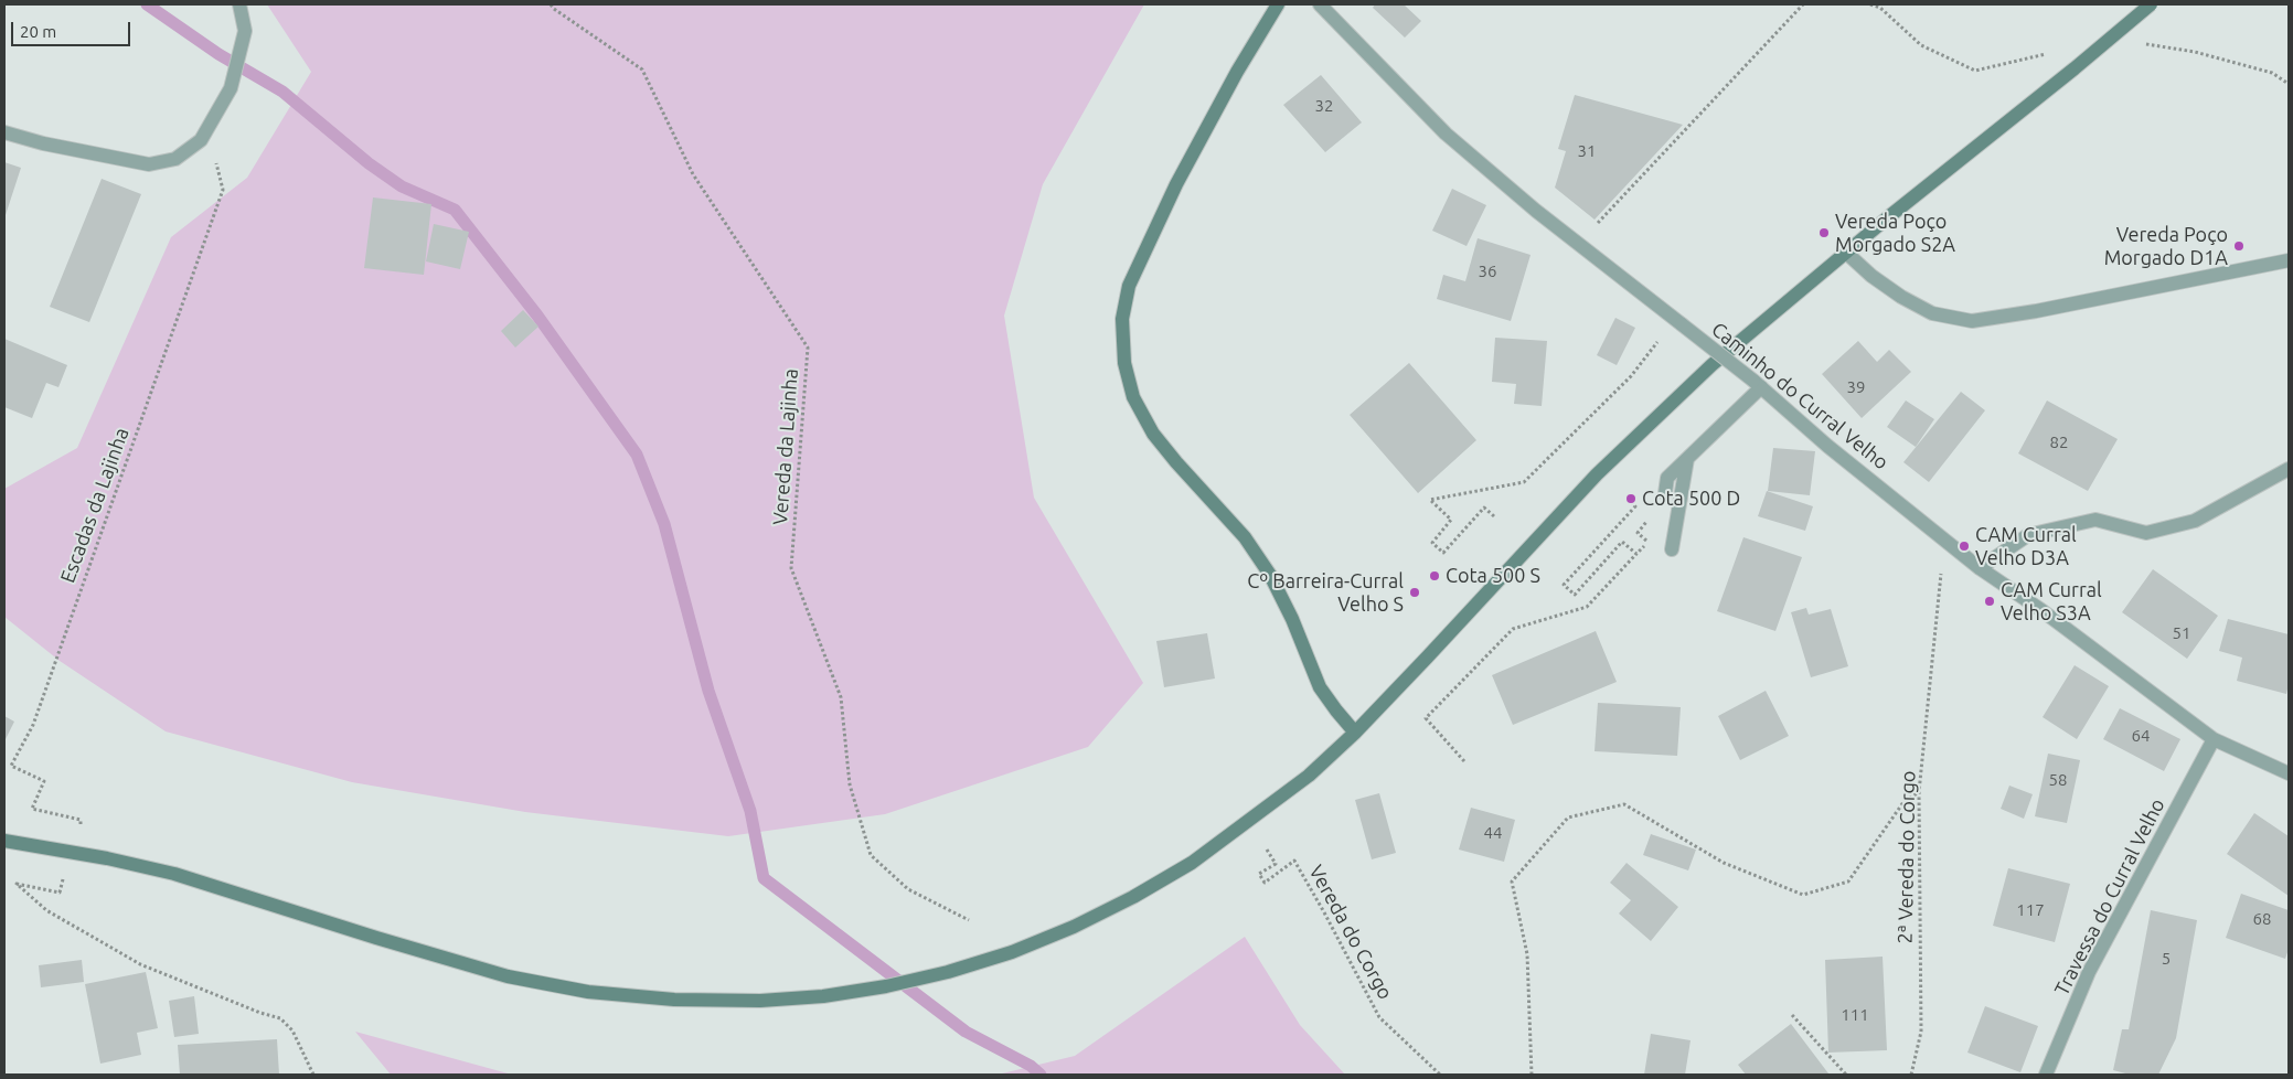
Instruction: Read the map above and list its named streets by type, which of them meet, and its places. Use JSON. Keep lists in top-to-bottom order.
{
  "streets": {
    "street": ["Caminho do Curral Velho", "Travessa do Curral Velho"],
    "path": [
      "Vereda da Lajinha",
      "Escadas da Lajinha",
      "2ª Vereda do Corgo",
      "Vereda do Corgo"
    ]
  },
  "crossings": [
    ["Caminho do Curral Velho", "2ª Vereda do Corgo"],
    ["Caminho do Curral Velho", "Travessa do Curral Velho"]
  ],
  "places": [
    "Vereda Poço Morgado S2A",
    "Vereda Poço Morgado D1A",
    "Cota 500 D",
    "CAM Curral Velho D3A",
    "Cota 500 S",
    "Cº Barreira-Curral Velho S",
    "CAM Curral Velho S3A"
  ],
  "house_numbers": [
    "32",
    "31",
    "36",
    "39",
    "82",
    "51",
    "64",
    "58",
    "44",
    "117",
    "68",
    "5",
    "111"
  ],
  "scale_bar": "20 m"
}
